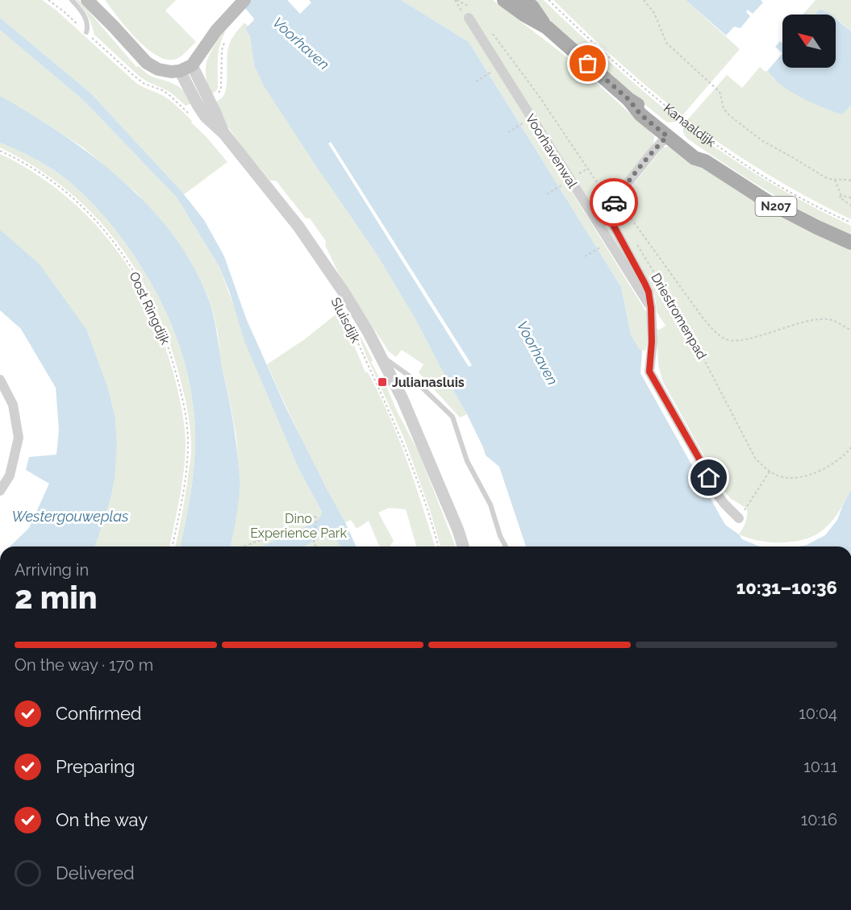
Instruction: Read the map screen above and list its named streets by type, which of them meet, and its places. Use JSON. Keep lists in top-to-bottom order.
{
  "streets": {
    "main road": ["Kanaaldijk", "N207"],
    "street": ["Voorhavenwal", "Sluisdijk"],
    "path": ["Oost Ringdijk", "Driestromenpad"]
  },
  "water": ["Voorhaven", "Westergouweplas"],
  "parks": ["Dino Experience Park"],
  "places": {
    "transit": ["Julianasluis"]
  },
  "north": "top left",
  "page": {
    "heading": ["2 min", "Arriving in", "10:31–10:36"],
    "bar": "On the way · 170 m",
    "list": [
      ["Confirmed", "10:04"],
      ["Preparing", "10:11"],
      ["On the way", "10:16"],
      "Delivered"
    ]
  }
}
